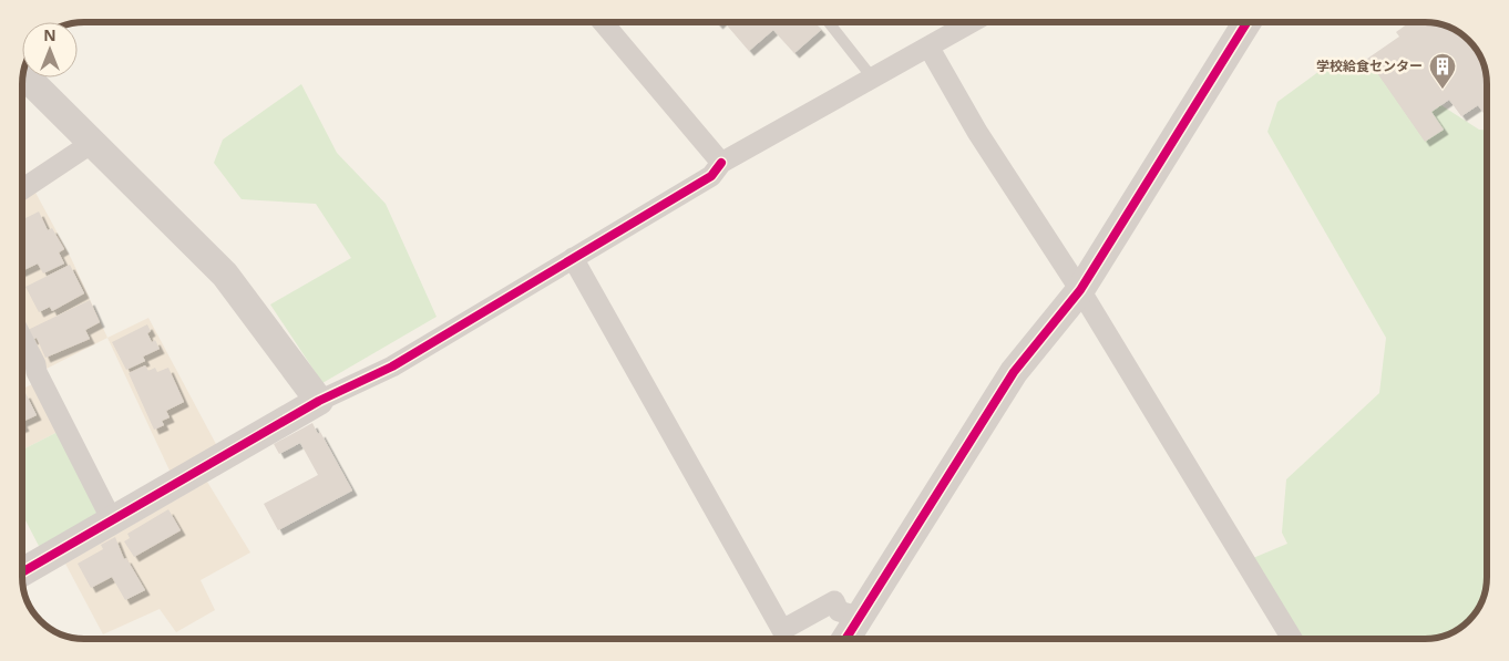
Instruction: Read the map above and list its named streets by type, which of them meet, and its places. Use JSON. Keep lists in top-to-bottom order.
{
  "places": {
    "building": ["学校給食センター"]
  },
  "north": "top"
}
